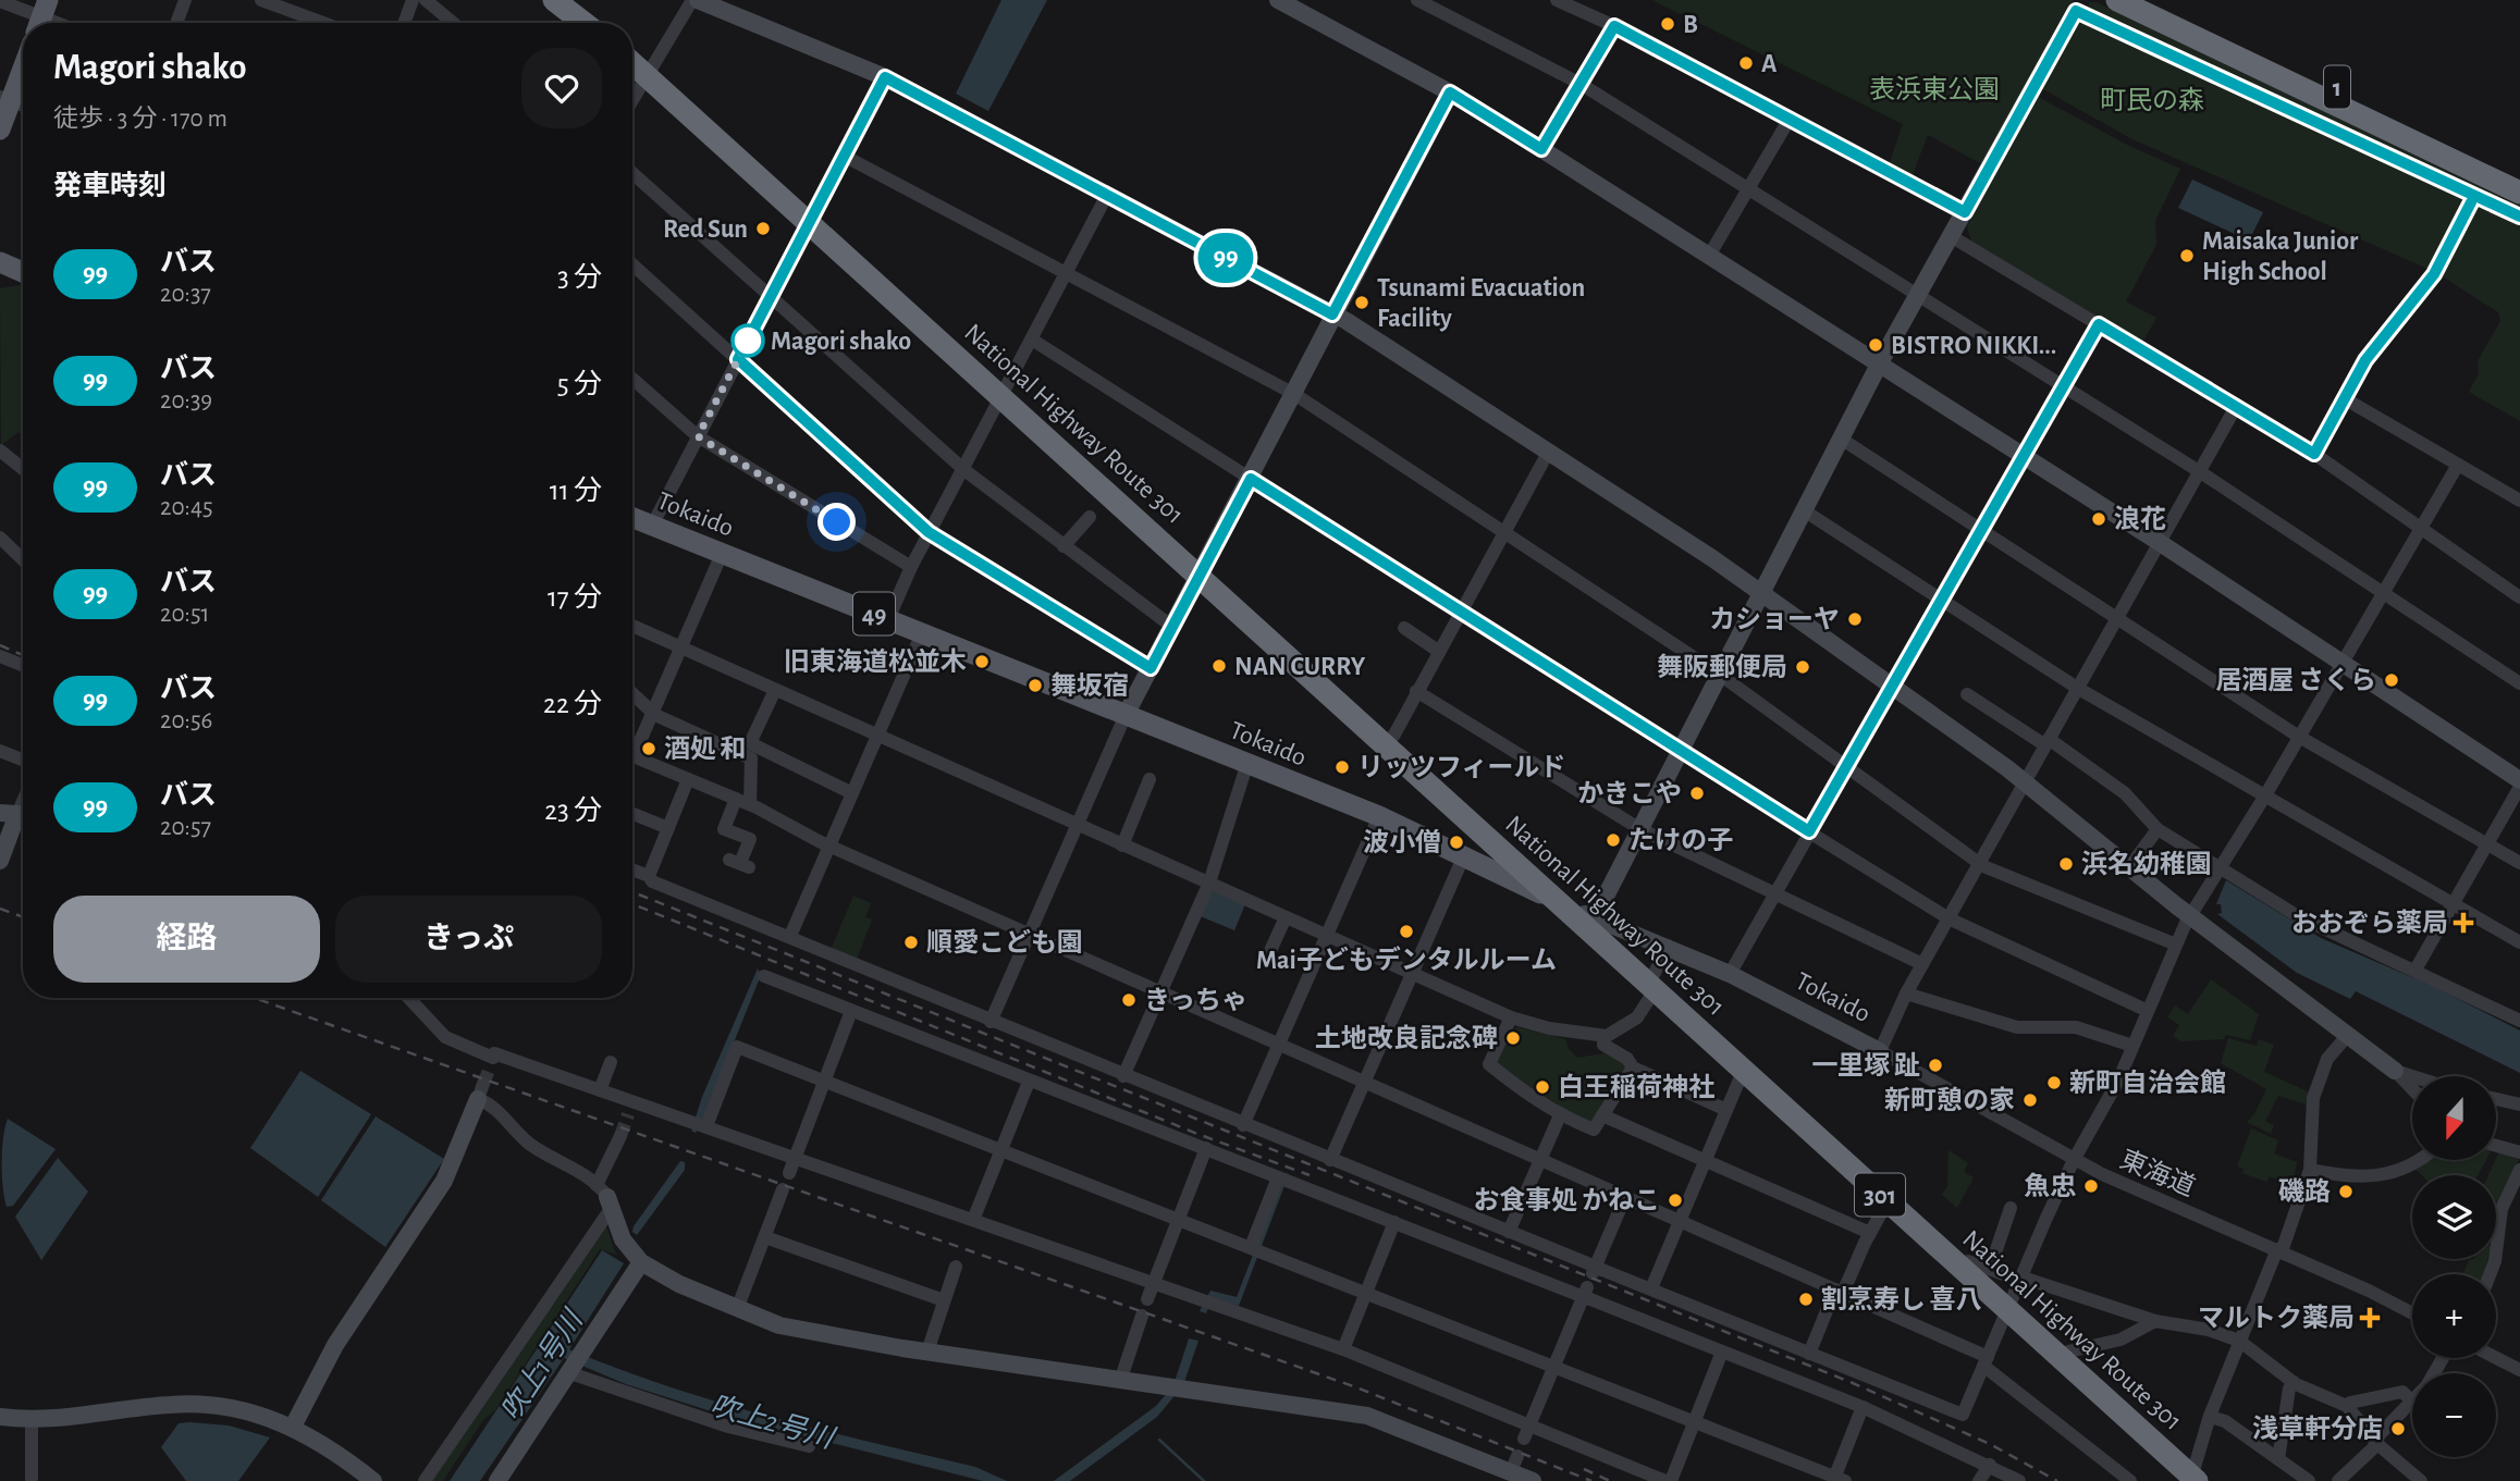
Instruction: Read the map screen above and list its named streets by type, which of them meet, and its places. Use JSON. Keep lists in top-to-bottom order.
{
  "streets": {
    "highway": ["1", "National Highway Route 301", "301"],
    "main road": ["Tokaido", "49"],
    "street": ["東海道"]
  },
  "crossings": [
    ["National Highway Route 301", "Tokaido"],
    ["Tokaido", "東海道"]
  ],
  "water": ["吹上1号川", "吹上2号川"],
  "parks": ["表浜東公園", "町民の森"],
  "places": {
    "other": [
      "B",
      "A",
      "Red Sun",
      "Maisaka Junior High School",
      "Tsunami Evacuation Facility",
      "Magori shako",
      "BISTRO NIKKI...",
      "浪花",
      "カショーヤ",
      "旧東海道松並木",
      "NAN CURRY",
      "舞阪郵便局",
      "居酒屋 さくら",
      "舞坂宿",
      "酒処 和",
      "リッツフィールド",
      "かきこや",
      "たけの子",
      "波小僧",
      "浜名幼稚園",
      "Mai子どもデンタルルーム",
      "順愛こども園",
      "きっちゃ",
      "土地改良記念碑",
      "一里塚 趾",
      "新町自治会館",
      "白王稲荷神社",
      "新町憩の家",
      "魚忠",
      "磯路",
      "お食事処 かねこ",
      "割烹寿し 喜八",
      "浅草軒分店"
    ],
    "health": ["おおぞら薬局", "マルトク薬局"]
  },
  "lines": ["bus line 99"],
  "north": "bottom",
  "page": {
    "on_map": "99",
    "heading": [
      ["Magori shako", "徒歩 · 3 分 · 170 m"],
      "発車時刻"
    ],
    "list": [
      {
        "mark": "99",
        "name": "バス",
        "note": "20:37",
        "value": "3 分"
      },
      {
        "mark": "99",
        "name": "バス",
        "note": "20:39",
        "value": "5 分"
      },
      {
        "mark": "99",
        "name": "バス",
        "note": "20:45",
        "value": "11 分"
      },
      {
        "mark": "99",
        "name": "バス",
        "note": "20:51",
        "value": "17 分"
      },
      {
        "mark": "99",
        "name": "バス",
        "note": "20:56",
        "value": "22 分"
      },
      {
        "mark": "99",
        "name": "バス",
        "note": "20:57",
        "value": "23 分"
      }
    ],
    "buttons": ["経路", "きっぷ"],
    "map_buttons": ["+", "−"]
  }
}
